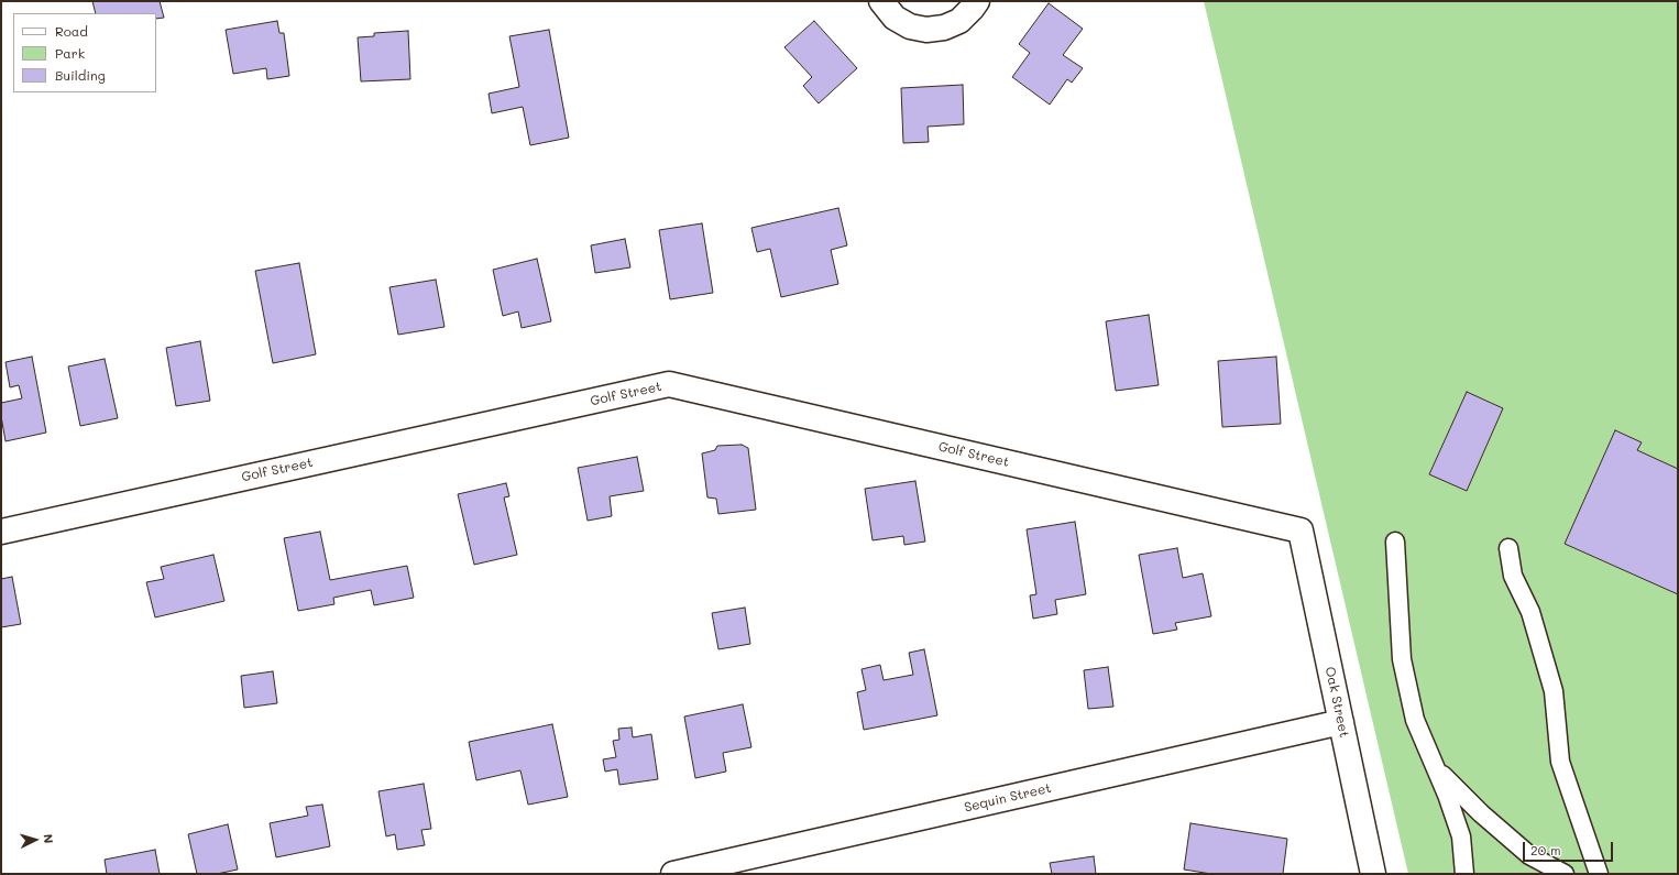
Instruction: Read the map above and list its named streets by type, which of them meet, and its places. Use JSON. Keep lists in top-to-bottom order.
{
  "streets": {
    "street": ["Golf Street", "Oak Street", "Sequin Street"]
  },
  "crossings": [
    ["Golf Street", "Oak Street"],
    ["Oak Street", "Sequin Street"]
  ],
  "legend": ["Road", "Park", "Building"],
  "scale_bar": "20 m",
  "north": "right"
}
